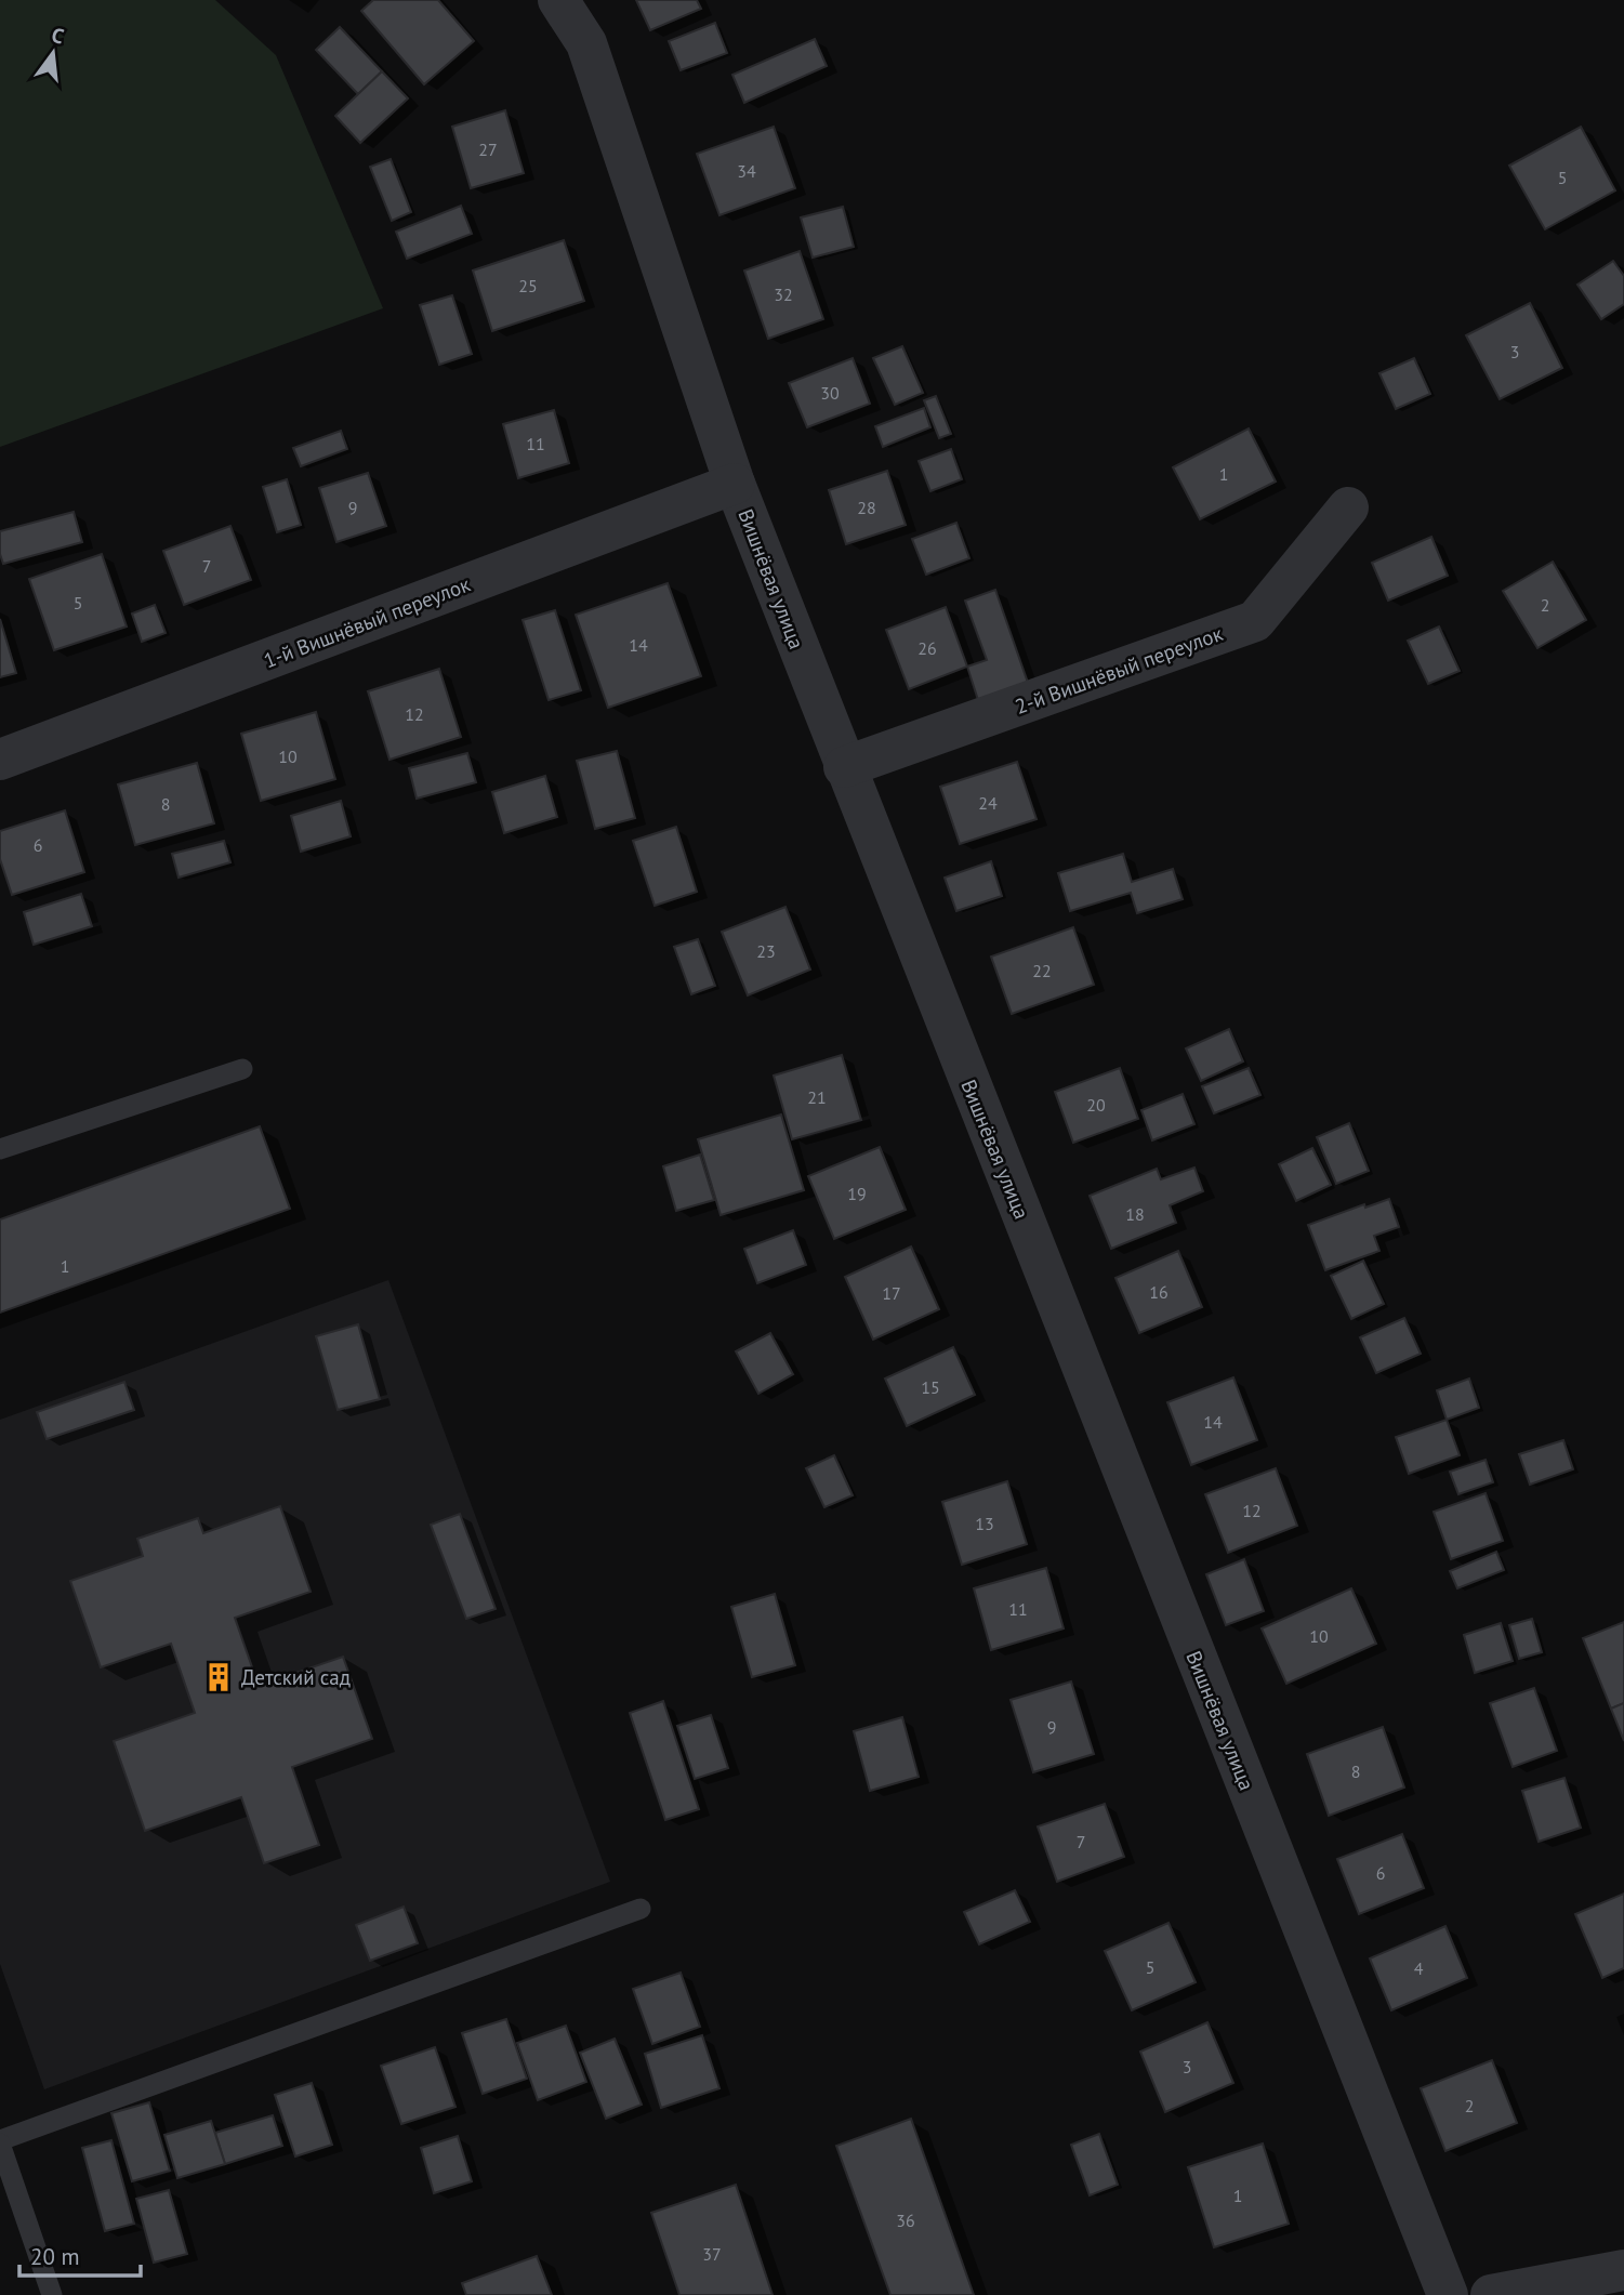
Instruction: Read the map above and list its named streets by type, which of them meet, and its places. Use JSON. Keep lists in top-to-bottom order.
{
  "streets": {
    "street": ["Вишнёвая улица", "1-й Вишнёвый переулок", "2-й Вишнёвый переулок"]
  },
  "crossings": [
    ["Вишнёвая улица", "1-й Вишнёвый переулок"],
    ["Вишнёвая улица", "2-й Вишнёвый переулок"]
  ],
  "places": {
    "building": ["Детский сад"]
  },
  "house_numbers": [
    "27",
    "34",
    "5",
    "25",
    "32",
    "3",
    "30",
    "11",
    "1",
    "9",
    "28",
    "7",
    "5",
    "2",
    "14",
    "26",
    "12",
    "10",
    "24",
    "8",
    "6",
    "23",
    "22",
    "21",
    "20",
    "19",
    "18",
    "1",
    "16",
    "17",
    "15",
    "14",
    "12",
    "13",
    "11",
    "10",
    "9",
    "8",
    "7",
    "6",
    "5",
    "4",
    "3",
    "2",
    "1",
    "36",
    "37"
  ],
  "scale_bar": "20 m",
  "north": "top"
}
